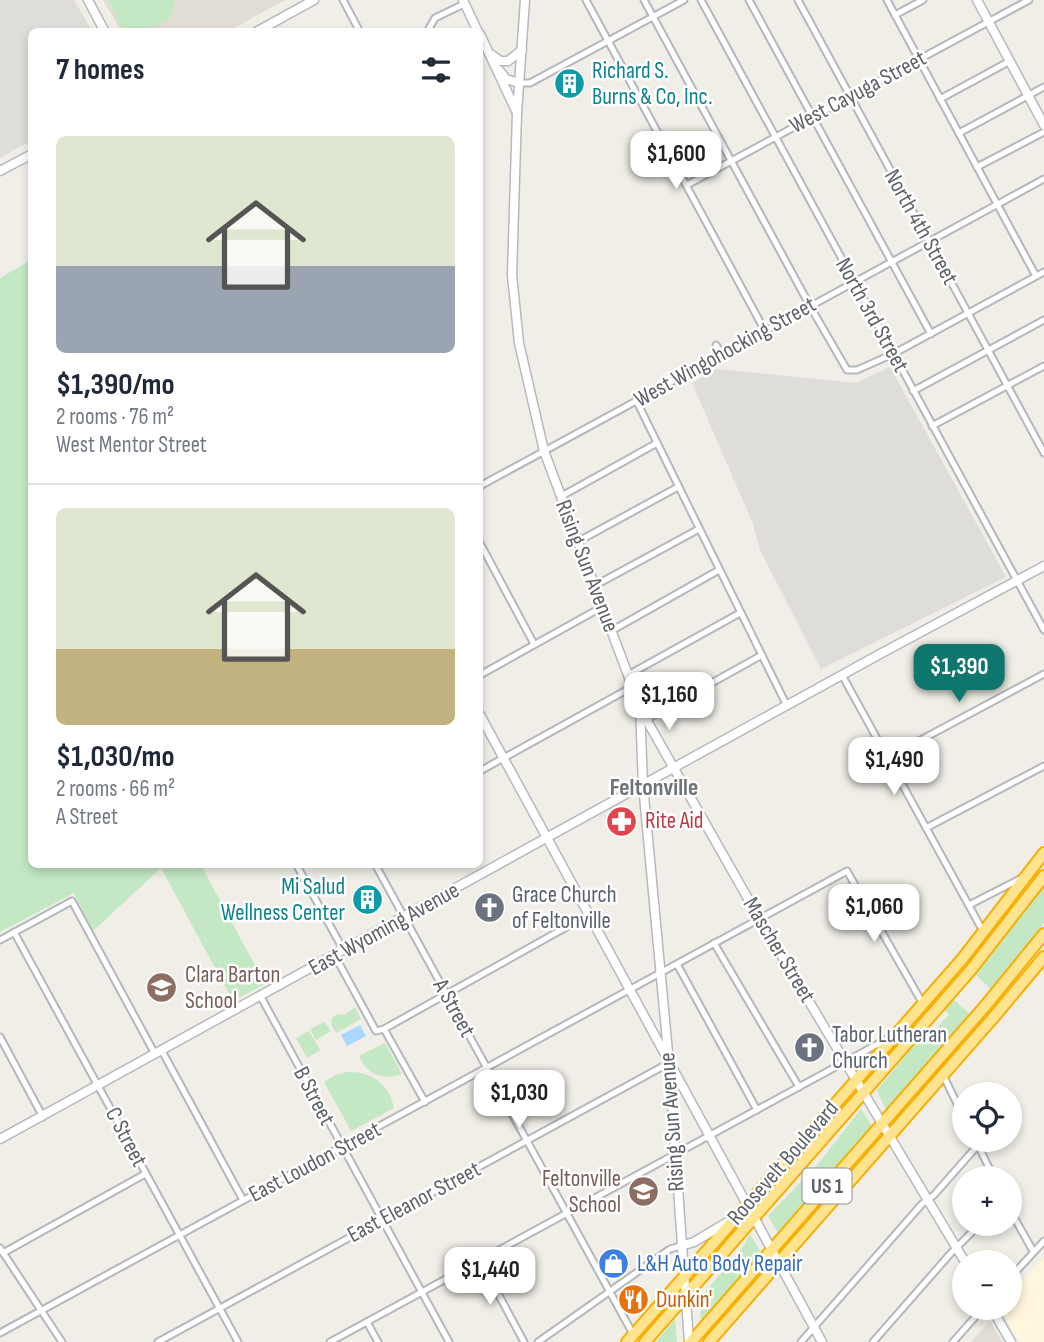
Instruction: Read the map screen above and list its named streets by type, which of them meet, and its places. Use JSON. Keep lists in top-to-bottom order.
{
  "streets": {
    "highway": ["Roosevelt Boulevard", "US 1"],
    "street": [
      "West Cayuga Street",
      "North 4th Street",
      "North 3rd Street",
      "West Wingohocking Street",
      "Rising Sun Avenue",
      "East Wyoming Avenue",
      "Mascher Street",
      "A Street",
      "B Street",
      "C Street",
      "East Loudon Street",
      "East Eleanor Street"
    ]
  },
  "crossings": [
    ["West Cayuga Street", "North 4th Street"],
    ["West Cayuga Street", "North 3rd Street"],
    ["North 4th Street", "West Wingohocking Street"],
    ["North 3rd Street", "West Wingohocking Street"],
    ["North 3rd Street", "East Wyoming Avenue"],
    ["West Wingohocking Street", "Rising Sun Avenue"],
    ["Rising Sun Avenue", "East Wyoming Avenue"],
    ["Rising Sun Avenue", "Mascher Street"],
    ["Rising Sun Avenue", "East Loudon Street"],
    ["Rising Sun Avenue", "Roosevelt Boulevard"],
    ["Rising Sun Avenue", "US 1"],
    ["Rising Sun Avenue", "East Eleanor Street"],
    ["East Wyoming Avenue", "Mascher Street"],
    ["East Wyoming Avenue", "A Street"],
    ["East Wyoming Avenue", "B Street"],
    ["East Wyoming Avenue", "C Street"],
    ["Mascher Street", "East Loudon Street"],
    ["Mascher Street", "Roosevelt Boulevard"],
    ["Mascher Street", "US 1"],
    ["A Street", "East Loudon Street"],
    ["A Street", "Roosevelt Boulevard"],
    ["A Street", "East Eleanor Street"],
    ["B Street", "East Loudon Street"],
    ["B Street", "East Eleanor Street"],
    ["C Street", "East Loudon Street"],
    ["C Street", "East Eleanor Street"],
    ["East Loudon Street", "Roosevelt Boulevard"]
  ],
  "districts": ["Feltonville"],
  "places": {
    "building": ["Richard S. Burns & Co, Inc.", "Mi Salud Wellness Center"],
    "pharmacy": ["Rite Aid"],
    "church": ["Grace Church of Feltonville", "Tabor Lutheran Church"],
    "school or university": ["Clara Barton School", "Feltonville School"],
    "shop": ["L&H Auto Body Repair"],
    "restaurant": ["Dunkin'"]
  },
  "page": {
    "heading": "7 homes",
    "list": [
      {
        "name": "$1,390/mo",
        "note": "2 rooms · 76 m² · West Mentor Street"
      },
      {
        "name": "$1,030/mo",
        "note": "2 rooms · 66 m² · A Street"
      }
    ],
    "price": [
      "$1,600",
      "$1,390",
      "$1,160",
      "$1,490",
      "$1,060",
      "$1,030",
      "$1,440"
    ],
    "map_buttons": ["+", "−"]
  }
}
